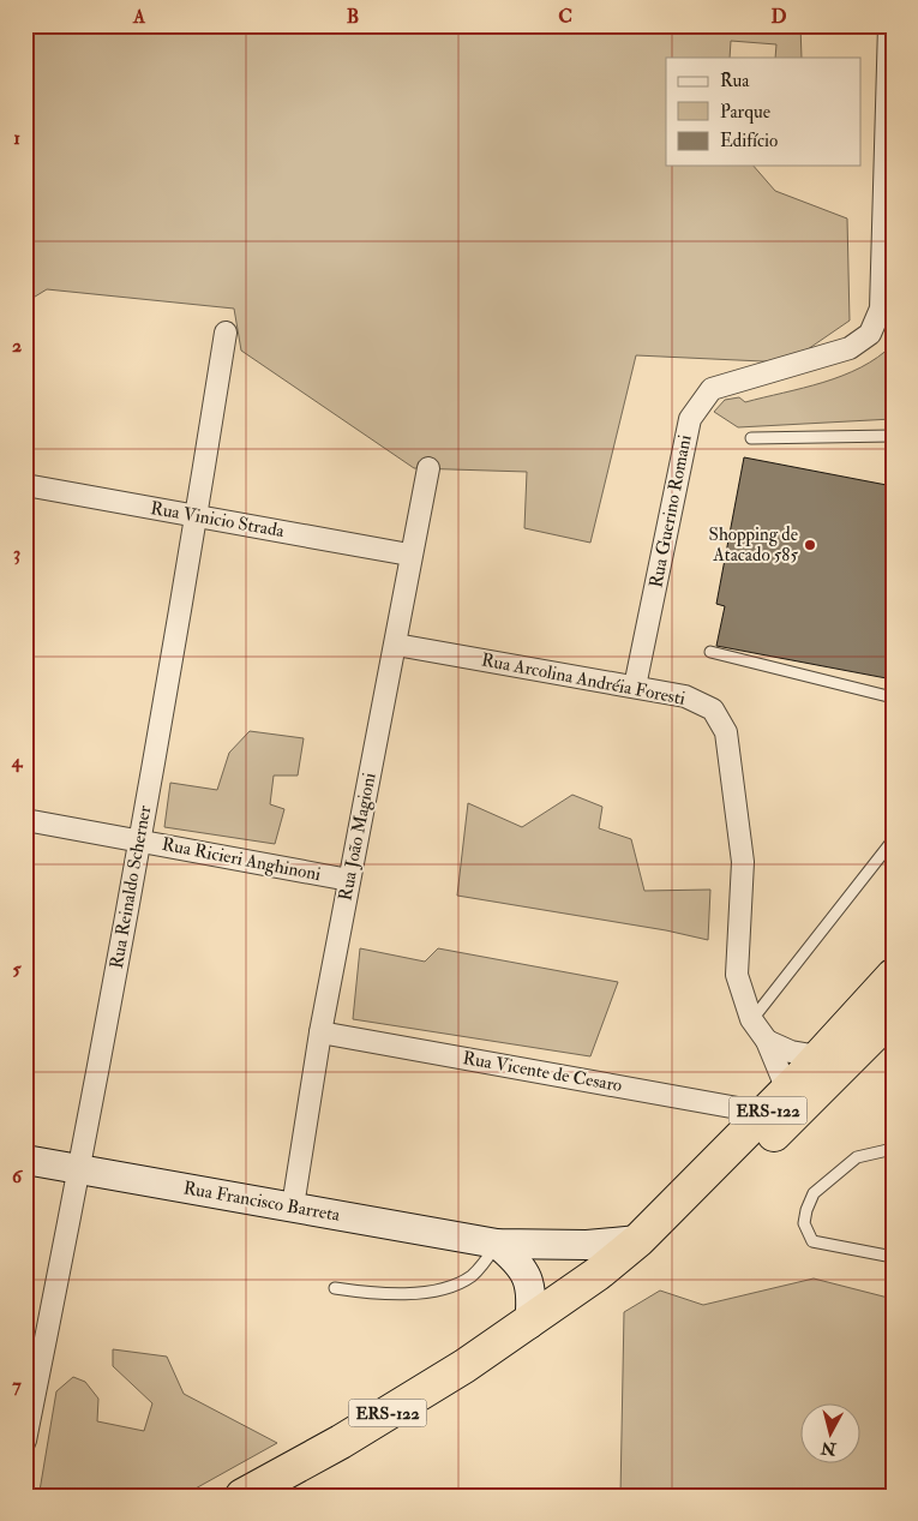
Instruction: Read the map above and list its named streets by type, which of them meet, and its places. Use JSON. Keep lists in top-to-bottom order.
{
  "streets": {
    "highway": ["ERS-122"],
    "street": [
      "Rua Guerino Romani",
      "Rua Vinicio Strada",
      "Rua Arcolina Andréia Foresti",
      "Rua João Magioni",
      "Rua Ricieri Anghinoni",
      "Rua Reinaldo Scherner",
      "Rua Vicente de Cesaro",
      "Rua Francisco Barreta"
    ]
  },
  "crossings": [
    ["Rua Guerino Romani", "Rua Arcolina Andréia Foresti"],
    ["Rua Vinicio Strada", "Rua João Magioni"],
    ["Rua Vinicio Strada", "Rua Reinaldo Scherner"],
    ["Rua Arcolina Andréia Foresti", "Rua João Magioni"],
    ["Rua Arcolina Andréia Foresti", "Rua Vicente de Cesaro"],
    ["Rua Arcolina Andréia Foresti", "ERS-122"],
    ["Rua João Magioni", "Rua Ricieri Anghinoni"],
    ["Rua João Magioni", "Rua Vicente de Cesaro"],
    ["Rua João Magioni", "Rua Francisco Barreta"],
    ["Rua Ricieri Anghinoni", "Rua Reinaldo Scherner"],
    ["Rua Reinaldo Scherner", "Rua Francisco Barreta"],
    ["Rua Vicente de Cesaro", "ERS-122"],
    ["ERS-122", "Rua Francisco Barreta"]
  ],
  "places": ["Shopping de Atacado 585"],
  "legend": ["Rua", "Parque", "Edifício"],
  "north": "bottom",
  "grid": {
    "columns": [
      "A",
      "B",
      "C",
      "D"
    ],
    "rows": [
      "1",
      "2",
      "3",
      "4",
      "5",
      "6",
      "7"
    ]
  }
}
